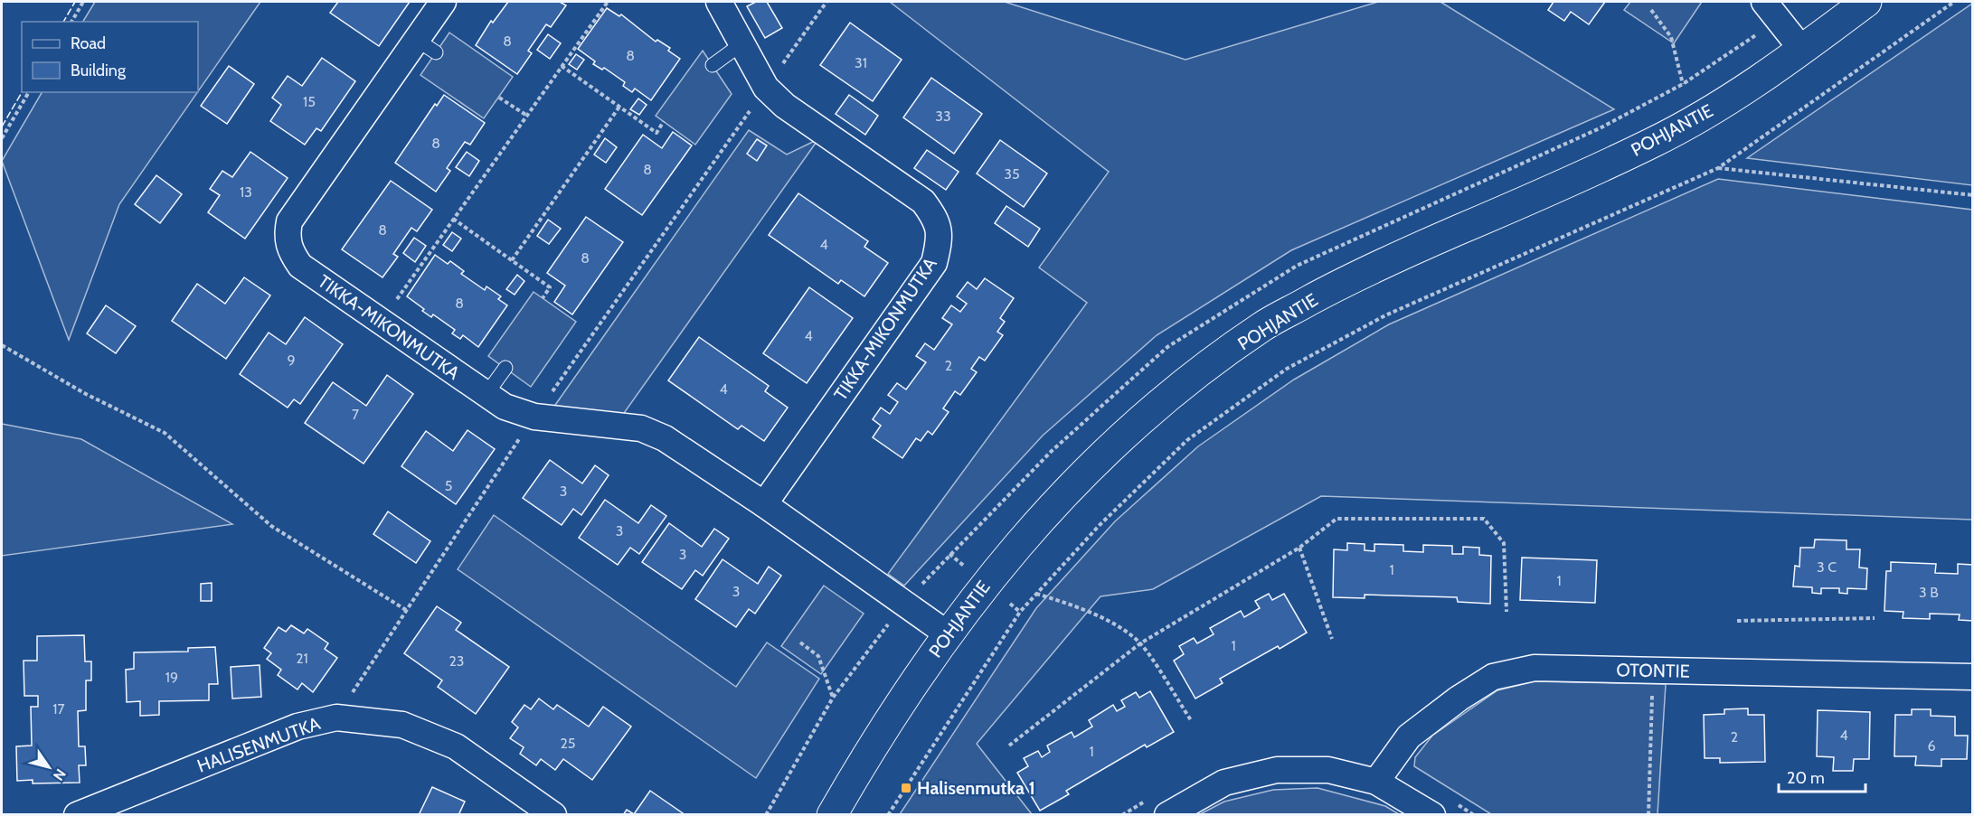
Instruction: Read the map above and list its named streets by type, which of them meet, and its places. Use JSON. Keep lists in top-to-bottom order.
{
  "streets": {
    "street": [
      "POHJANTIE",
      "TIKKA-MIKONMUTKA",
      "OTONTIE",
      "HALISENMUTKA"
    ]
  },
  "crossings": [
    ["POHJANTIE", "TIKKA-MIKONMUTKA"]
  ],
  "places": {
    "transit": ["Halisenmutka 1"]
  },
  "house_numbers": [
    "8",
    "8",
    "31",
    "15",
    "33",
    "8",
    "8",
    "35",
    "13",
    "8",
    "4",
    "8",
    "8",
    "4",
    "9",
    "2",
    "4",
    "7",
    "5",
    "3",
    "3",
    "3",
    "3 C",
    "1",
    "1",
    "3",
    "3 B",
    "1",
    "21",
    "23",
    "19",
    "17",
    "4",
    "2",
    "25",
    "6",
    "1"
  ],
  "legend": ["Road", "Building"],
  "scale_bar": "20 m",
  "north": "bottom right"
}
